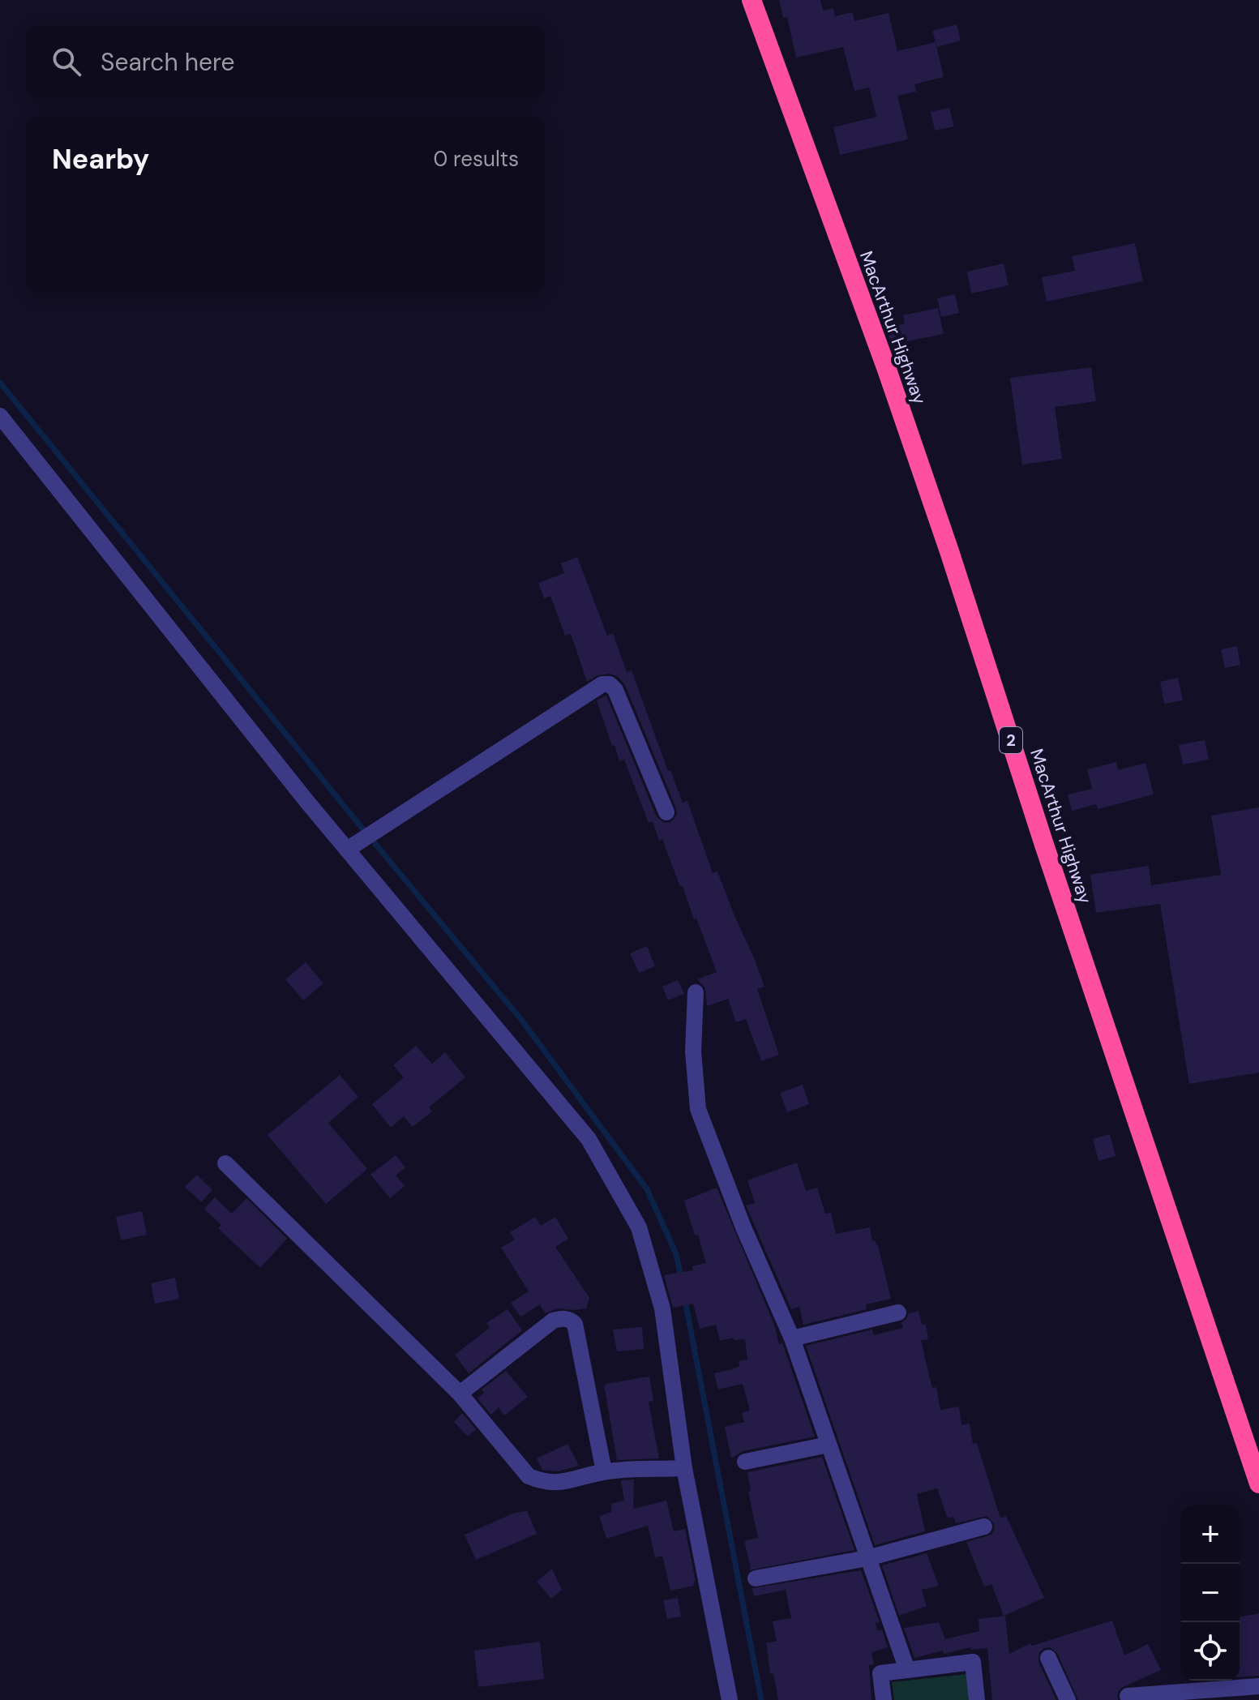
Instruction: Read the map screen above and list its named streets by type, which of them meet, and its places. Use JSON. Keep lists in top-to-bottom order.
{
  "streets": {
    "highway": ["MacArthur Highway", "2"]
  },
  "page": {
    "search": "Search here",
    "heading": ["Nearby", "0 results"],
    "map_buttons": ["+", "−"]
  }
}
